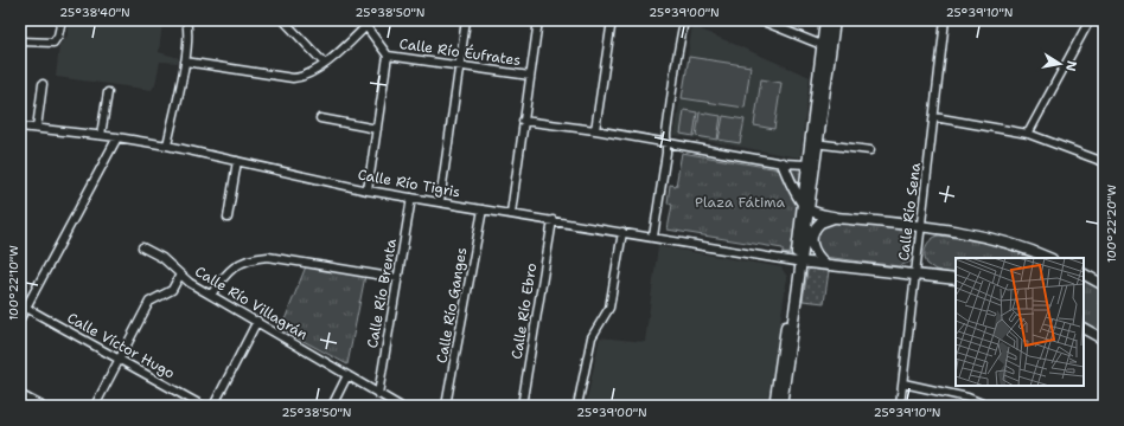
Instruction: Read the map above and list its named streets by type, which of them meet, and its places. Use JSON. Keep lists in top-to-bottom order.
{
  "streets": {
    "street": [
      "Calle Río Éufrates",
      "Calle Río Tigris",
      "Calle Río Sena",
      "Calle Río Brenta",
      "Calle Río Villagrán",
      "Calle Río Ganges",
      "Calle Río Ebro",
      "Calle Víctor Hugo"
    ]
  },
  "crossings": [
    ["Calle Río Tigris", "Calle Río Brenta"],
    ["Calle Río Tigris", "Calle Río Ganges"],
    ["Calle Río Tigris", "Calle Río Ebro"],
    ["Calle Río Brenta", "Calle Río Villagrán"]
  ],
  "parks": ["Plaza Fátima"],
  "north": "right",
  "coordinates": [
    "25°38'40\"N",
    "25°38'50\"N",
    "25°39'00\"N",
    "25°39'10\"N",
    "100°22'20\"W",
    "100°22'10\"W"
  ]
}
